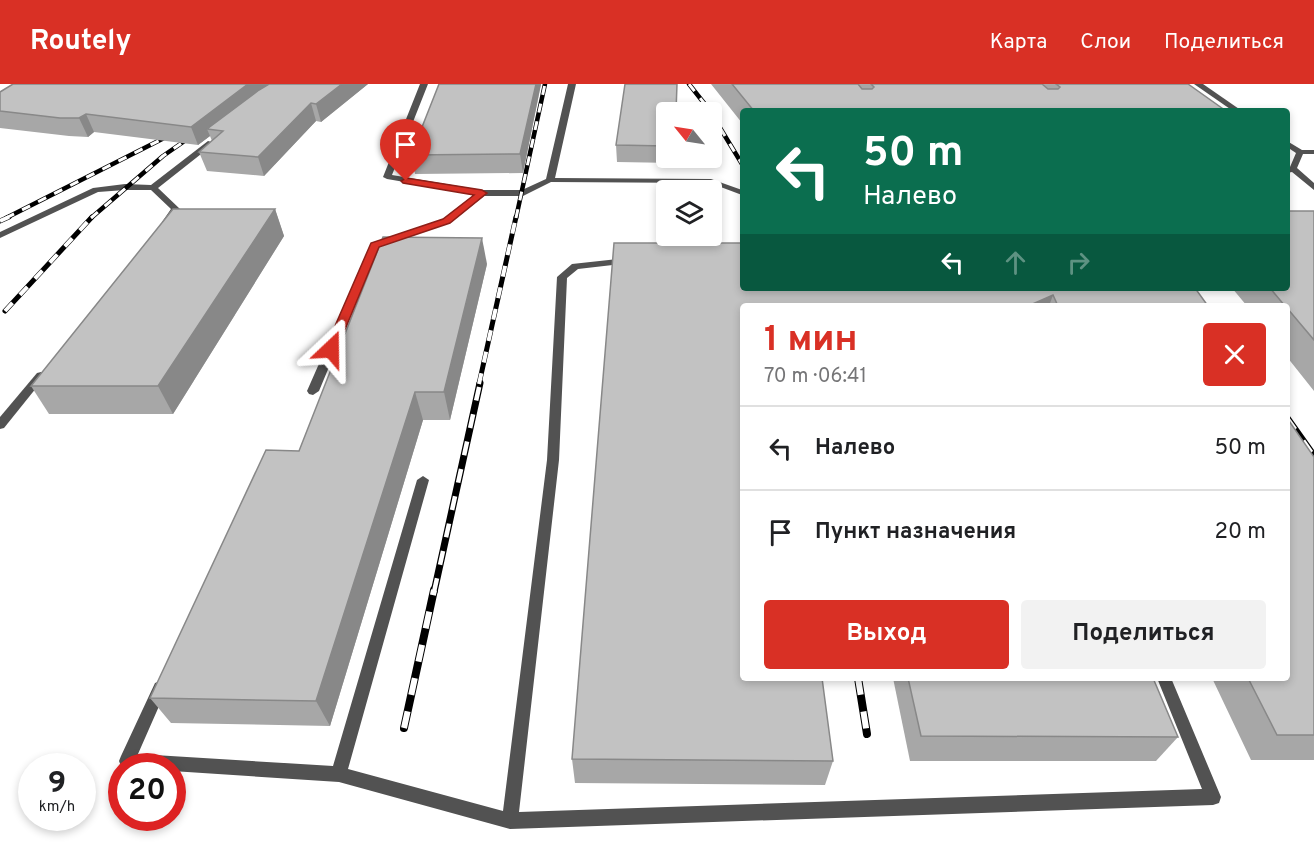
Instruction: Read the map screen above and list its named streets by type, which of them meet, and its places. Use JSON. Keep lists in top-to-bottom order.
{
  "north": "top left",
  "page": {
    "header": "Routely",
    "nav": ["Карта", "Слои", "Поделиться"],
    "turn": ["50 m", "Налево"],
    "heading": ["1 мин", "70 m · 06:41"],
    "list": [
      {
        "name": "Налево",
        "value": "50 m"
      },
      {
        "name": "Пункт назначения",
        "value": "20 m"
      }
    ],
    "buttons": ["Выход", "Поделиться"],
    "speed": "9 km/h",
    "limit": "20"
  }
}
